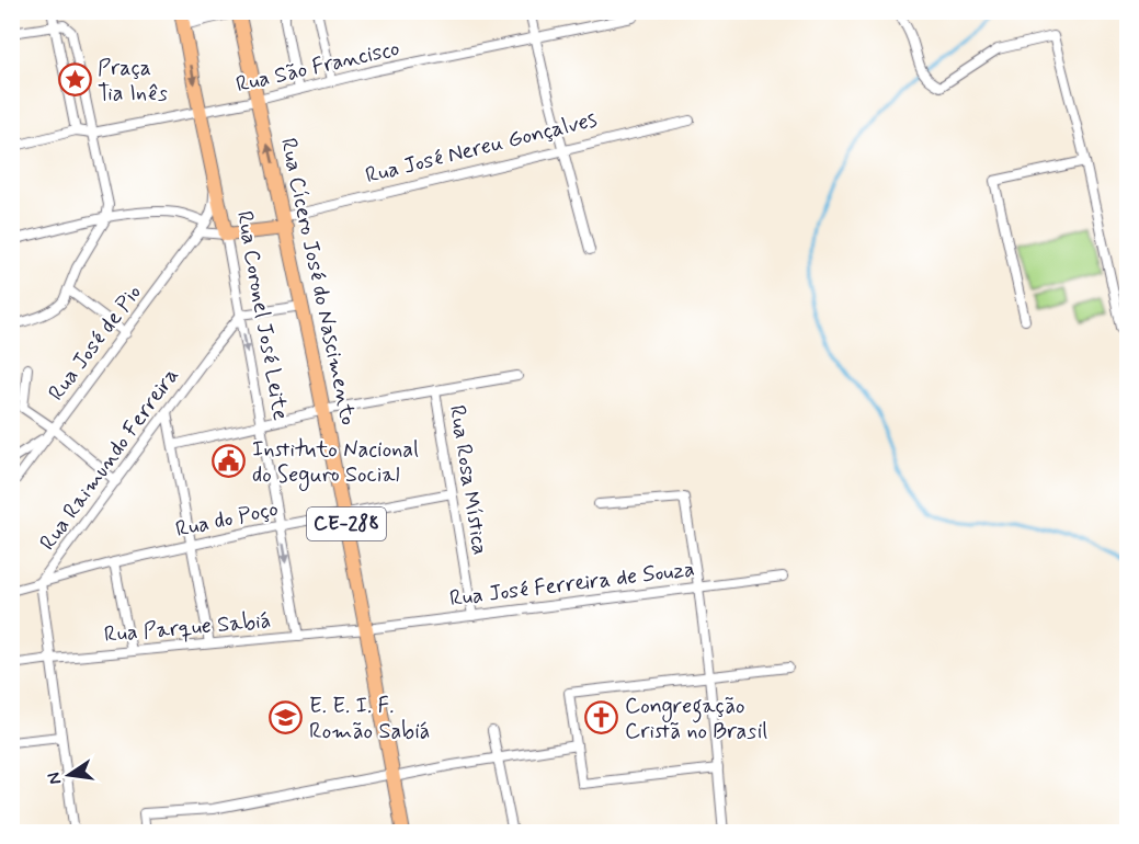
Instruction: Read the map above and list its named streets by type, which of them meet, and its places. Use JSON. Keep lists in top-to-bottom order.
{
  "streets": {
    "main road": [
      "Rua José Nereu Gonçalves",
      "Rua Cícero José do Nascimento",
      "Rua Coronel José Leite",
      "CE-288"
    ],
    "street": [
      "Rua São Francisco",
      "Rua José de Pio",
      "Rua Raimundo Ferreira",
      "Rua Rosa Mística",
      "Rua do Poço",
      "Rua José Ferreira de Souza",
      "Rua Parque Sabiá"
    ]
  },
  "crossings": [
    ["Rua São Francisco", "Rua Cícero José do Nascimento"],
    ["Rua São Francisco", "Rua Coronel José Leite"],
    ["Rua José Nereu Gonçalves", "Rua Cícero José do Nascimento"],
    ["Rua José Nereu Gonçalves", "Rua Coronel José Leite"],
    ["Rua José Nereu Gonçalves", "Rua José de Pio"],
    ["Rua Cícero José do Nascimento", "Rua do Poço"],
    ["Rua Cícero José do Nascimento", "Rua José Ferreira de Souza"],
    ["Rua Cícero José do Nascimento", "Rua Parque Sabiá"],
    ["Rua Coronel José Leite", "Rua José de Pio"],
    ["Rua Coronel José Leite", "Rua Raimundo Ferreira"],
    ["Rua Coronel José Leite", "Rua do Poço"],
    ["Rua Coronel José Leite", "Rua Parque Sabiá"],
    ["Rua Raimundo Ferreira", "Rua do Poço"],
    ["Rua Raimundo Ferreira", "Rua Parque Sabiá"],
    ["Rua Rosa Mística", "Rua do Poço"],
    ["Rua Rosa Mística", "Rua José Ferreira de Souza"],
    ["Rua José Ferreira de Souza", "Rua Parque Sabiá"]
  ],
  "one_way": ["Rua Coronel José Leite"],
  "places": {
    "place": ["Praça Tia Inês"],
    "public building": ["Instituto Nacional do Seguro Social"],
    "school or university": ["E. E. I. F. Romão Sabiá"],
    "church": ["Congregação Cristã no Brasil"]
  },
  "north": "left"
}
